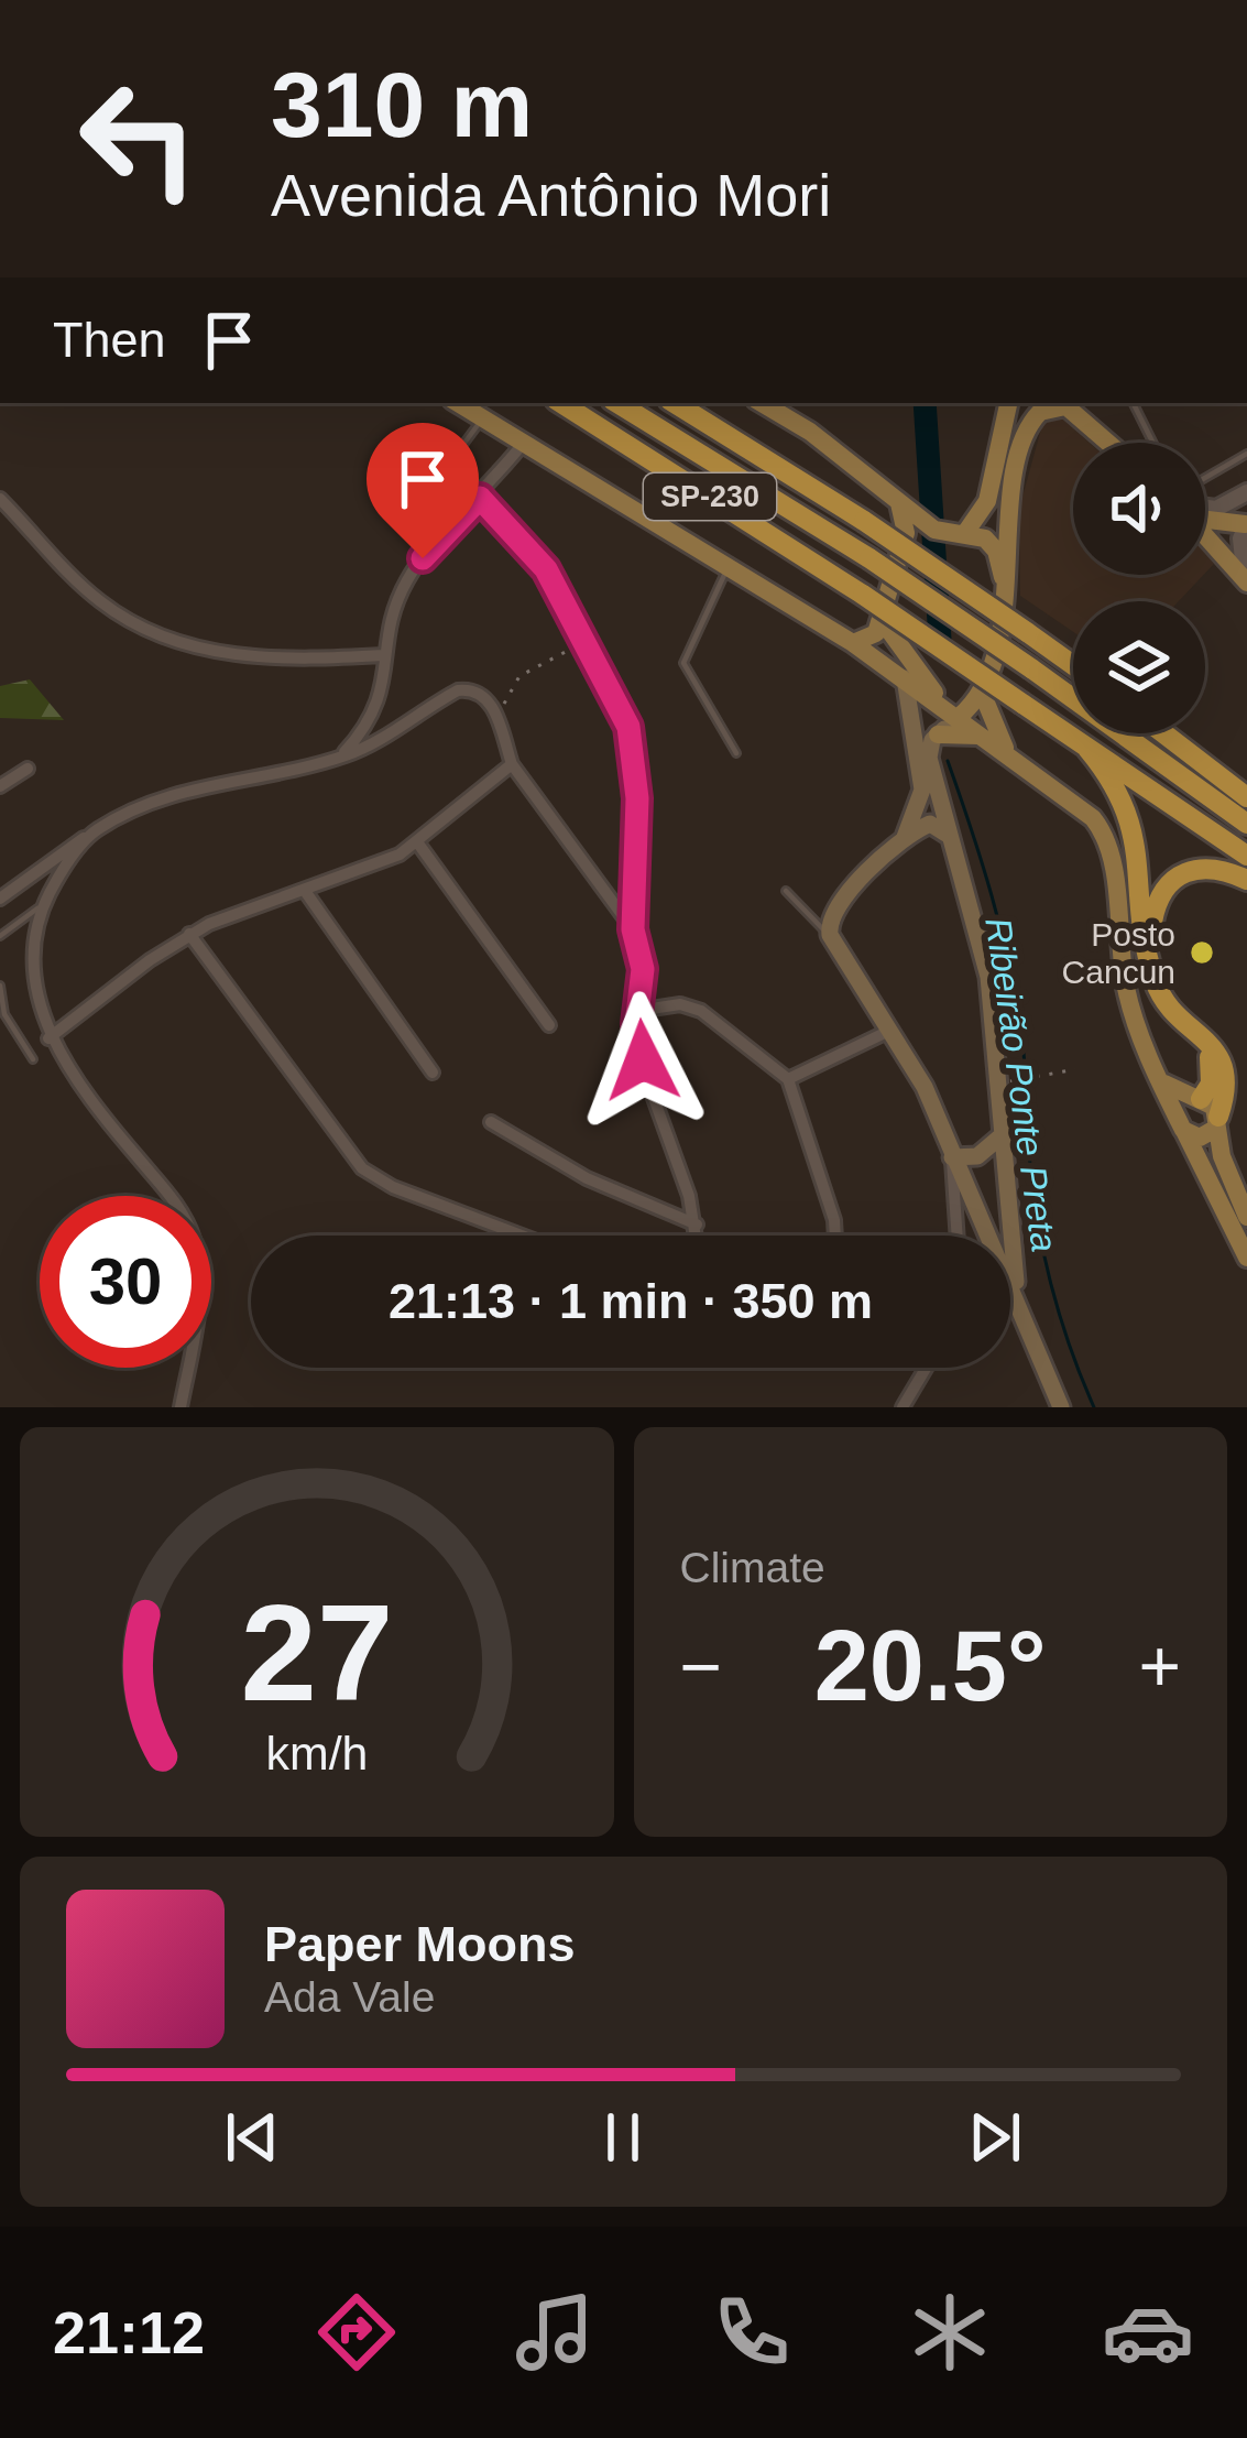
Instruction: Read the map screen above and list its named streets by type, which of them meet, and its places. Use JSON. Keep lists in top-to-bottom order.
{
  "streets": {
    "highway": ["SP-230"]
  },
  "water": ["Ribeirão Ponte Preta"],
  "places": ["Posto Cancun"],
  "page": {
    "turn": ["310 m", "Avenida Antônio Mori"],
    "then": "Then",
    "limit": "30",
    "trip": "21:13 · 1 min · 350 m",
    "tile": "Climate",
    "heat": ["−", "20.5°", "+"],
    "song": ["Paper Moons", "Ada Vale"],
    "tabs": "21:12",
    "gauge": ["27", "km/h"]
  }
}
